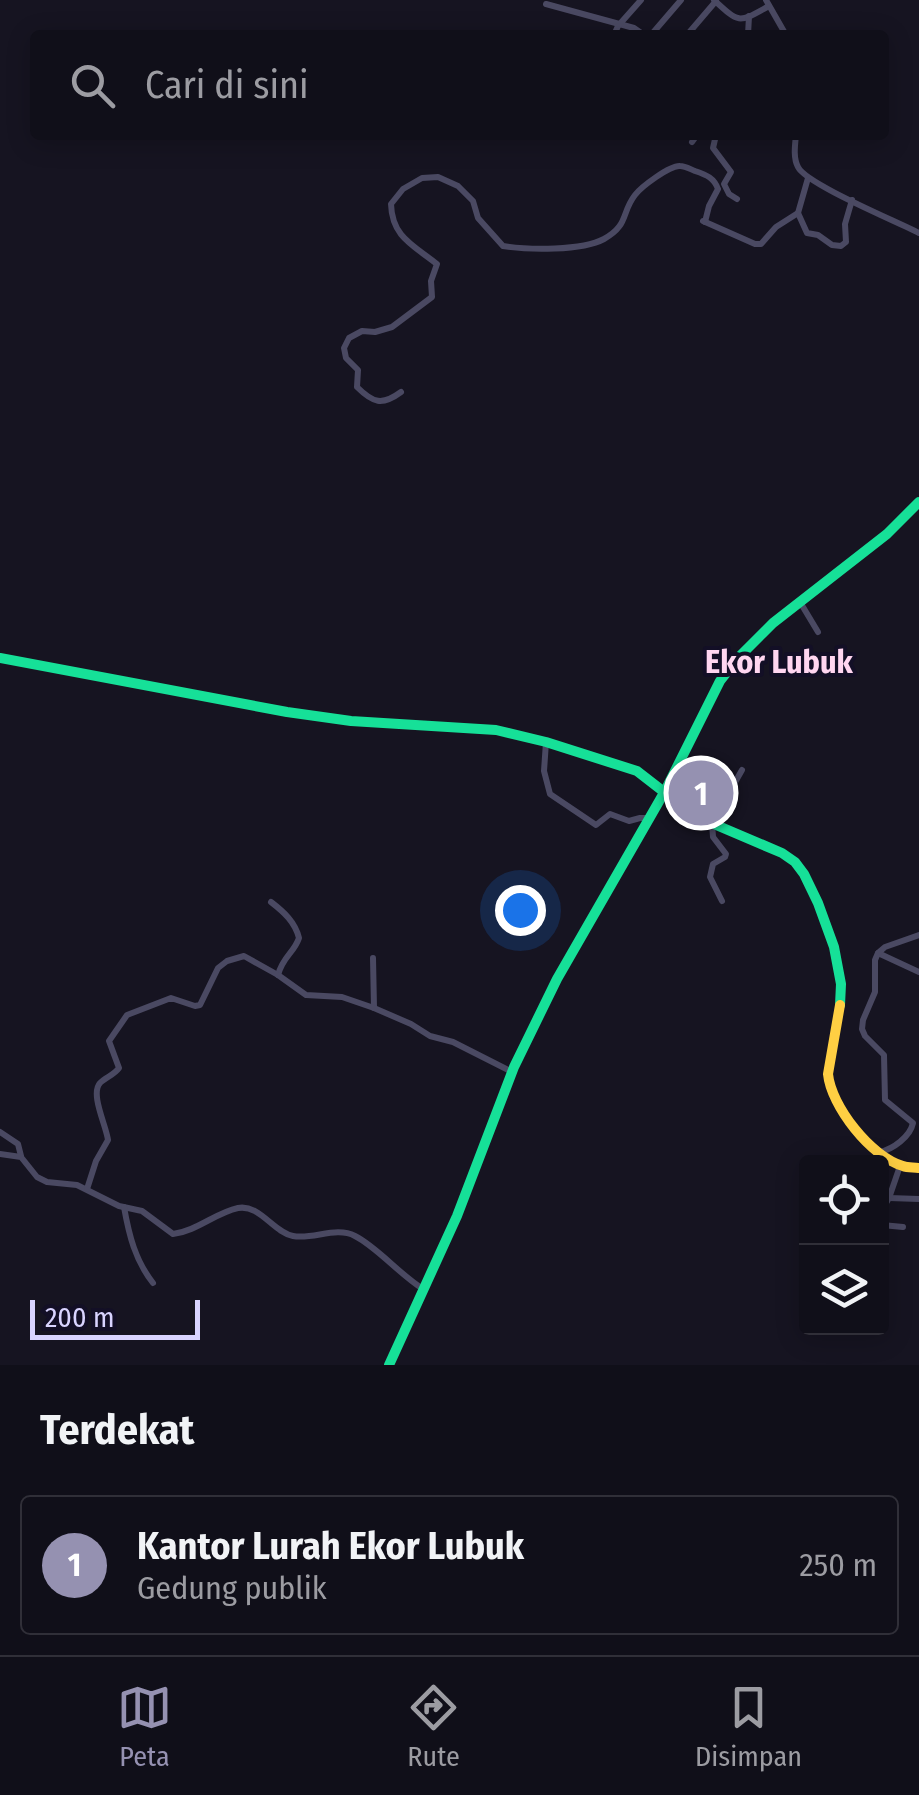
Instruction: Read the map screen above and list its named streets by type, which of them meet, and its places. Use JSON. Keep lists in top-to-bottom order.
{
  "districts": ["Ekor Lubuk"],
  "scale_bar": "200 m",
  "page": {
    "search": "Cari di sini",
    "pins": "1",
    "scale": "200 m",
    "heading": "Terdekat",
    "list": [
      {
        "mark": "1",
        "name": "Kantor Lurah Ekor Lubuk",
        "note": "Gedung publik",
        "value": "250 m"
      }
    ],
    "nav": ["Peta", "Rute", "Disimpan"]
  }
}
